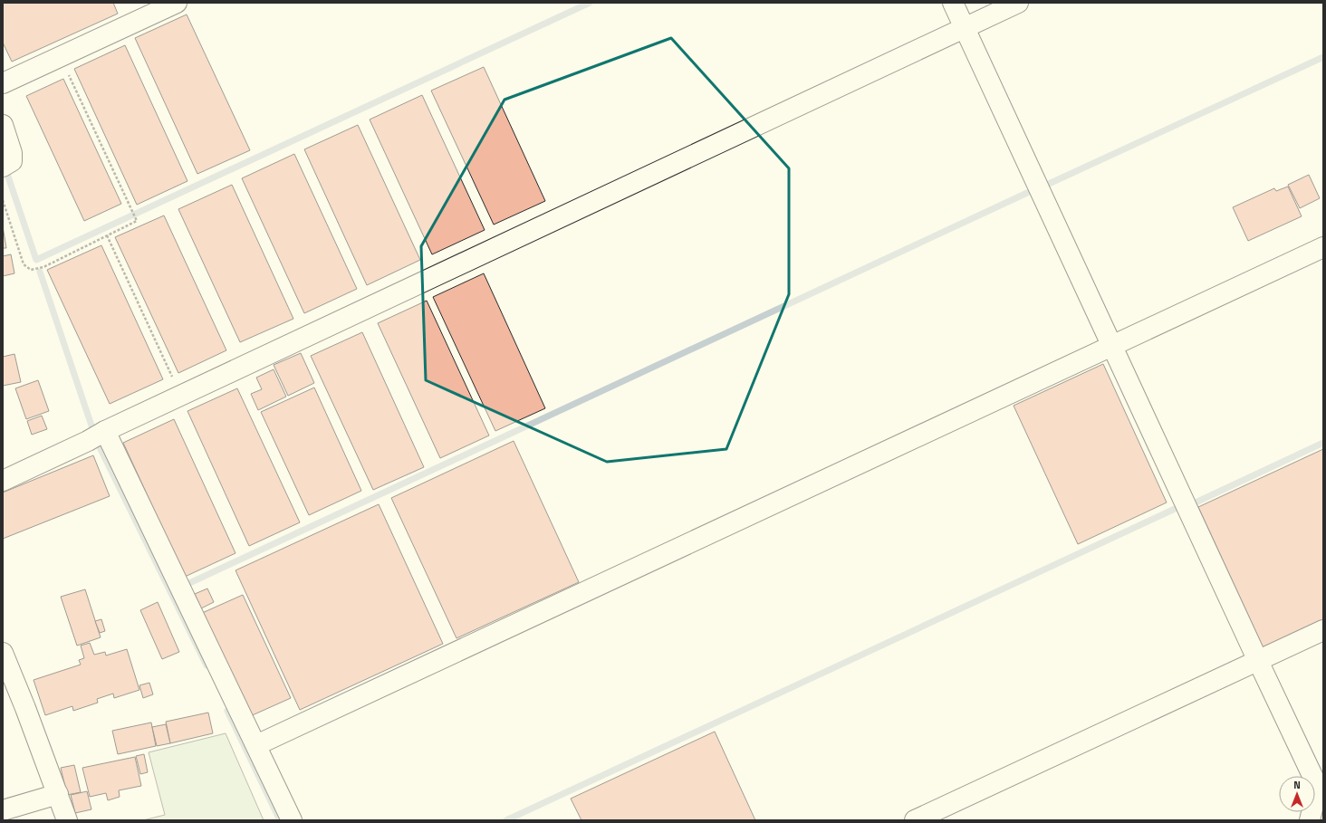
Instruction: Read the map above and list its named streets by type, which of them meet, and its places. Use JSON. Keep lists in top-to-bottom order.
{
  "north": "top"
}
